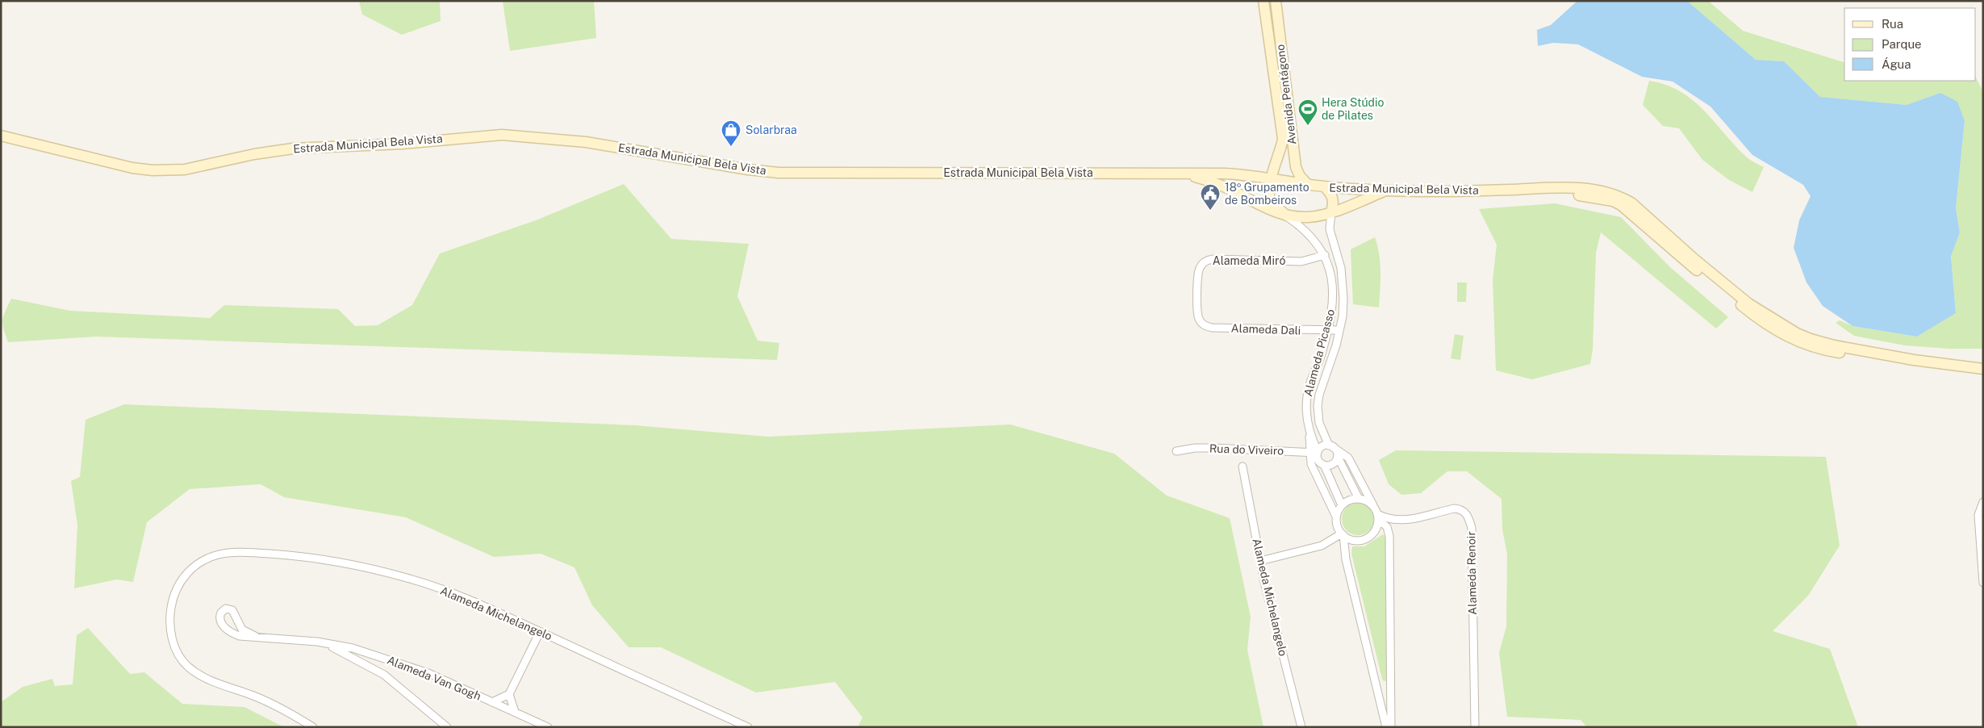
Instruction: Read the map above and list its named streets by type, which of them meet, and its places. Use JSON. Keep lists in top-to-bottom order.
{
  "streets": {
    "main road": ["Avenida Pentágono", "Estrada Municipal Bela Vista", "Alameda Picasso"],
    "street": [
      "Alameda Miró",
      "Alameda Dali",
      "Rua do Viveiro",
      "Alameda Renoir",
      "Alameda Michelangelo",
      "Alameda Van Gogh"
    ]
  },
  "crossings": [
    ["Avenida Pentágono", "Estrada Municipal Bela Vista"],
    ["Avenida Pentágono", "Alameda Picasso"],
    ["Estrada Municipal Bela Vista", "Alameda Picasso"],
    ["Alameda Miró", "Alameda Dali"],
    ["Alameda Miró", "Alameda Picasso"],
    ["Alameda Dali", "Alameda Picasso"],
    ["Alameda Picasso", "Rua do Viveiro"],
    ["Alameda Picasso", "Alameda Renoir"]
  ],
  "places": {
    "sports": ["Hera Stúdio de Pilates"],
    "shop": ["Solarbraa"],
    "public building": ["18º Grupamento de Bombeiros"]
  },
  "legend": ["Rua", "Parque", "Água"]
}
